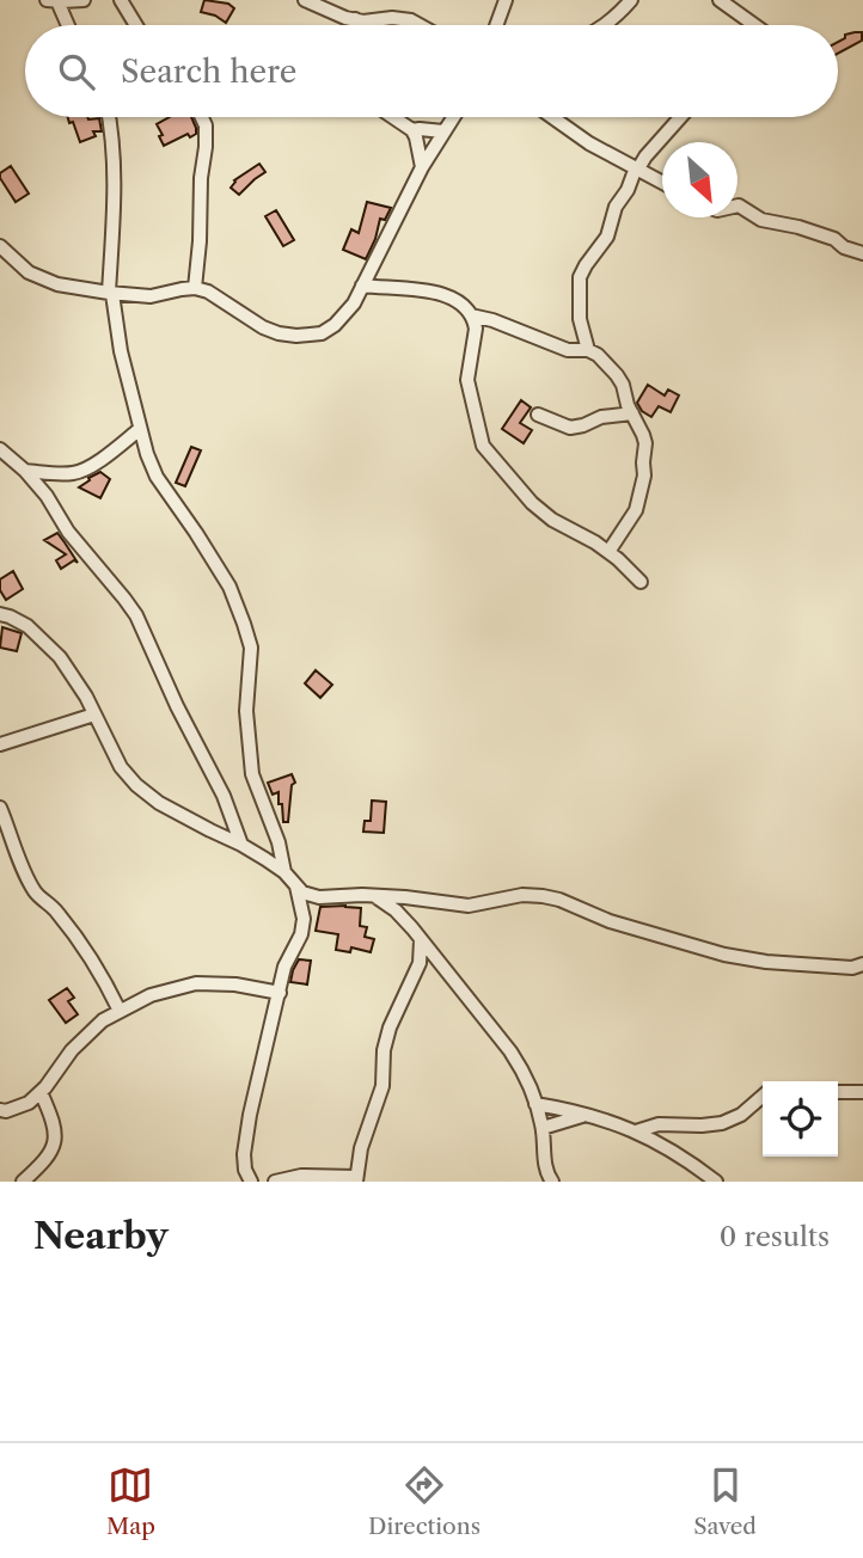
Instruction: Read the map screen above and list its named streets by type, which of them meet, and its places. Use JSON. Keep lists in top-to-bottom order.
{
  "north": "bottom right",
  "page": {
    "search": "Search here",
    "heading": ["Nearby", "0 results"],
    "nav": ["Map", "Directions", "Saved"]
  }
}
